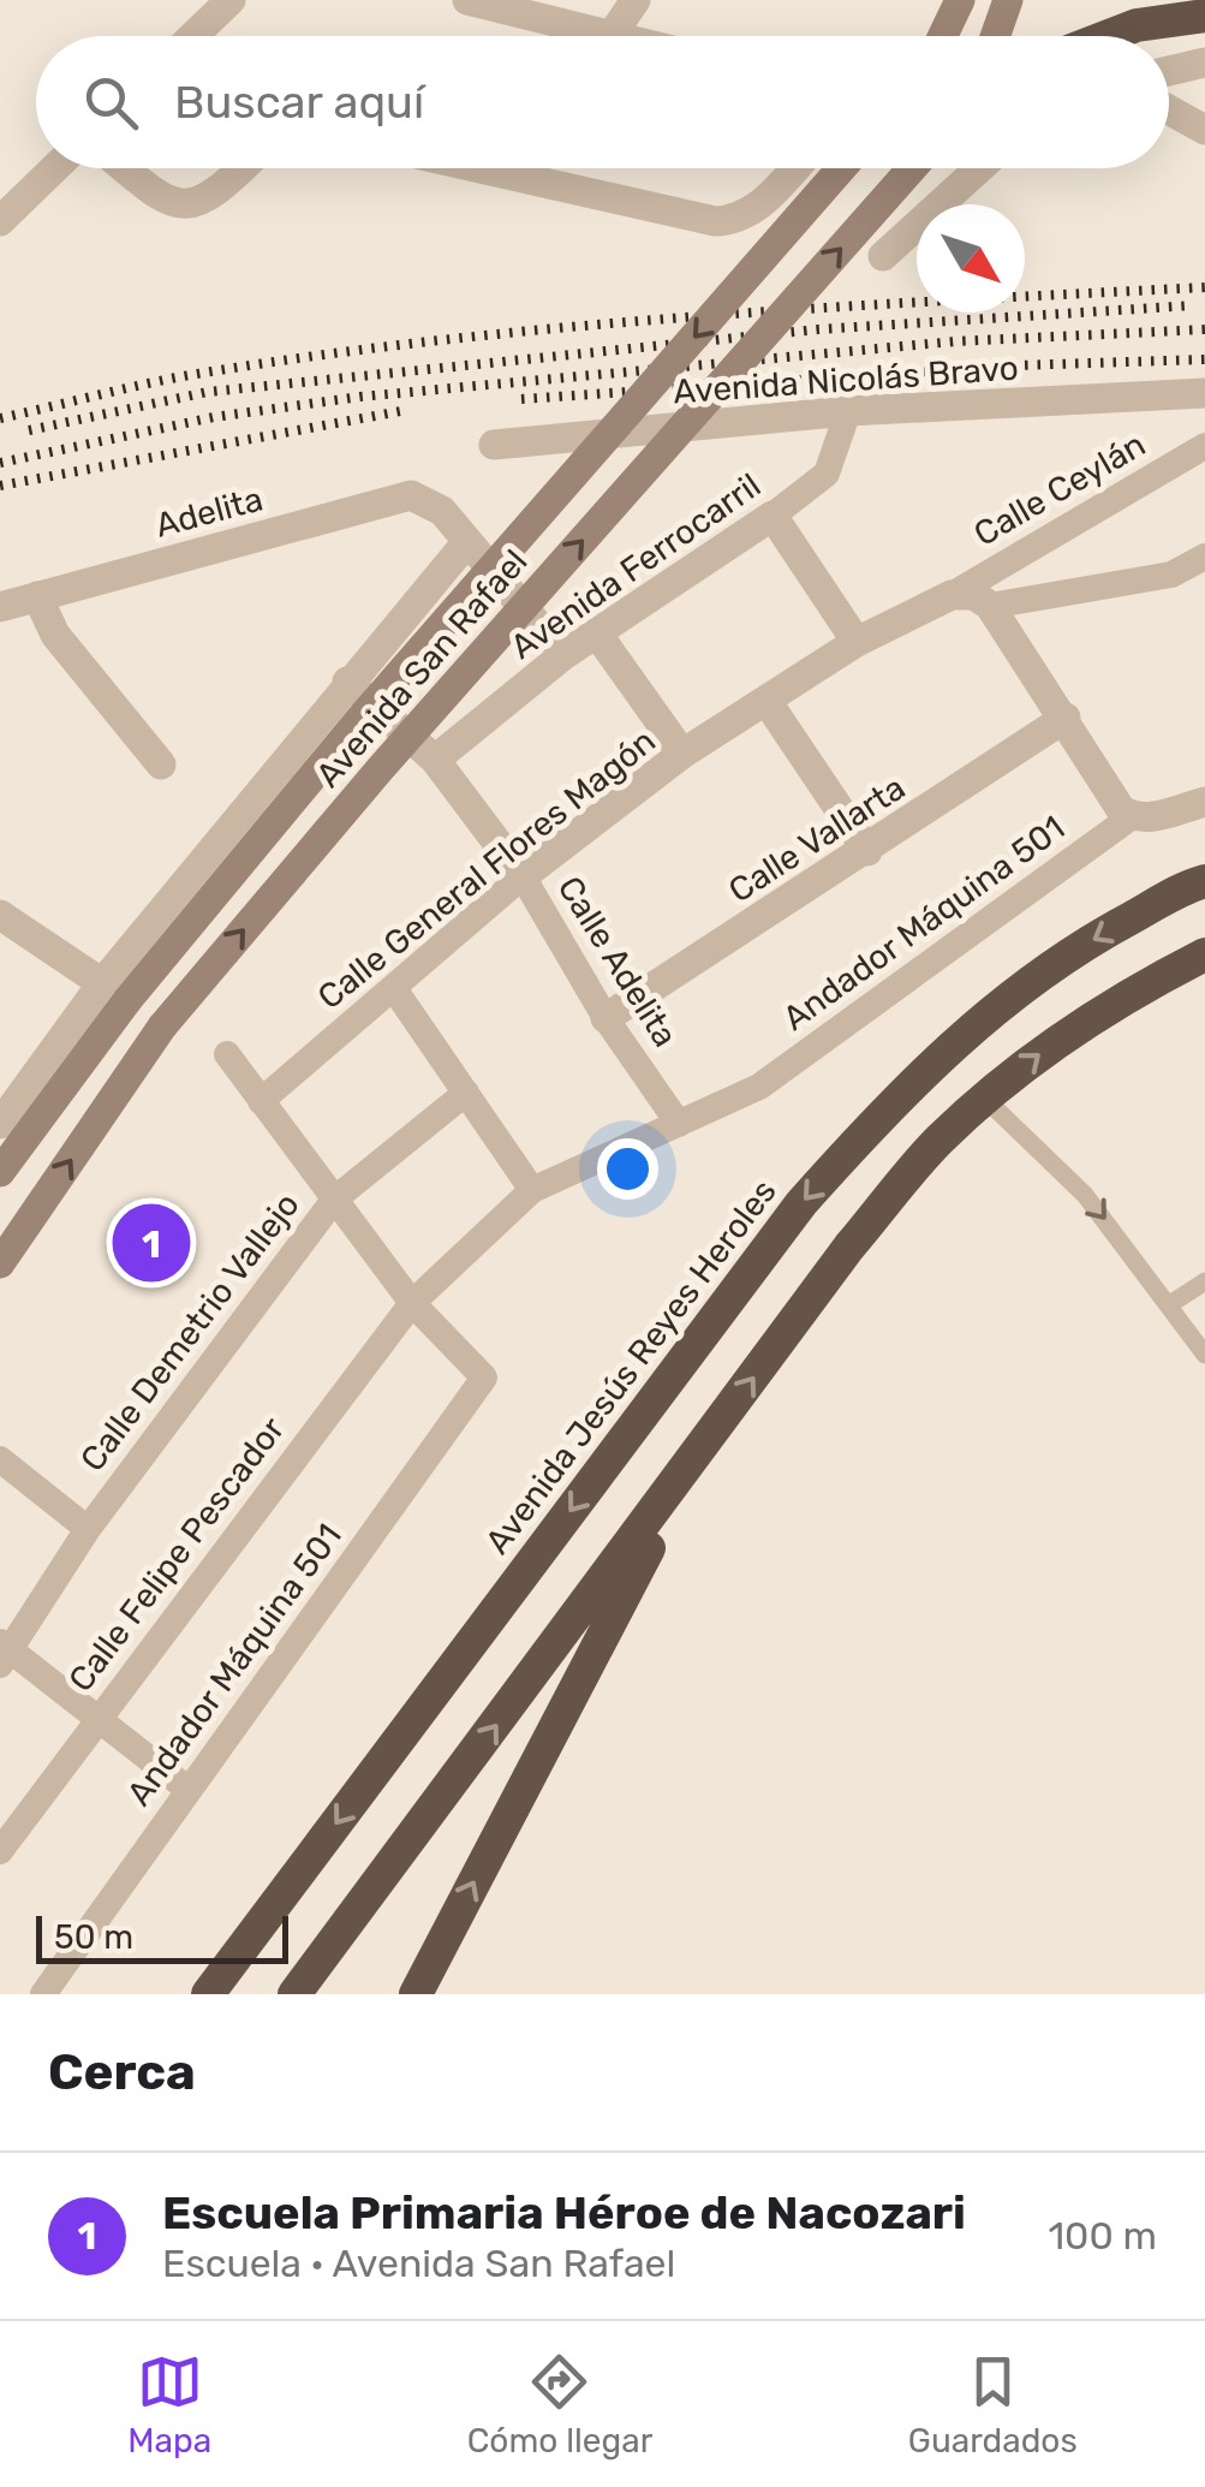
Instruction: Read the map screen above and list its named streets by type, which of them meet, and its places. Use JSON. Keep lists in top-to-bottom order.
{
  "streets": {
    "highway": ["Avenida Jesús Reyes Heroles"],
    "main road": ["Avenida San Rafael"],
    "street": [
      "Avenida Nicolás Bravo",
      "Calle Ceylán",
      "Adelita",
      "Avenida Ferrocarril",
      "Calle Vallarta",
      "Calle General Flores Magón",
      "Andador Máquina 501",
      "Calle Adelita",
      "Calle Demetrio Vallejo",
      "Calle Felipe Pescador"
    ]
  },
  "crossings": [
    ["Avenida Nicolás Bravo", "Avenida Ferrocarril"],
    ["Calle Ceylán", "Calle General Flores Magón"],
    ["Adelita", "Avenida San Rafael"],
    ["Avenida Ferrocarril", "Calle Adelita"],
    ["Avenida San Rafael", "Calle Adelita"],
    ["Calle Vallarta", "Calle Adelita"],
    ["Calle General Flores Magón", "Calle Adelita"],
    ["Andador Máquina 501", "Calle Adelita"],
    ["Andador Máquina 501", "Calle Felipe Pescador"]
  ],
  "scale_bar": "50 m",
  "north": "bottom right",
  "page": {
    "search": "Buscar aquí",
    "pins": "1",
    "scale": "50 m",
    "heading": "Cerca",
    "list": [
      {
        "mark": "1",
        "name": "Escuela Primaria Héroe de Nacozari",
        "note": "Escuela · Avenida San Rafael",
        "value": "100 m"
      }
    ],
    "nav": ["Mapa", "Cómo llegar", "Guardados"]
  }
}
